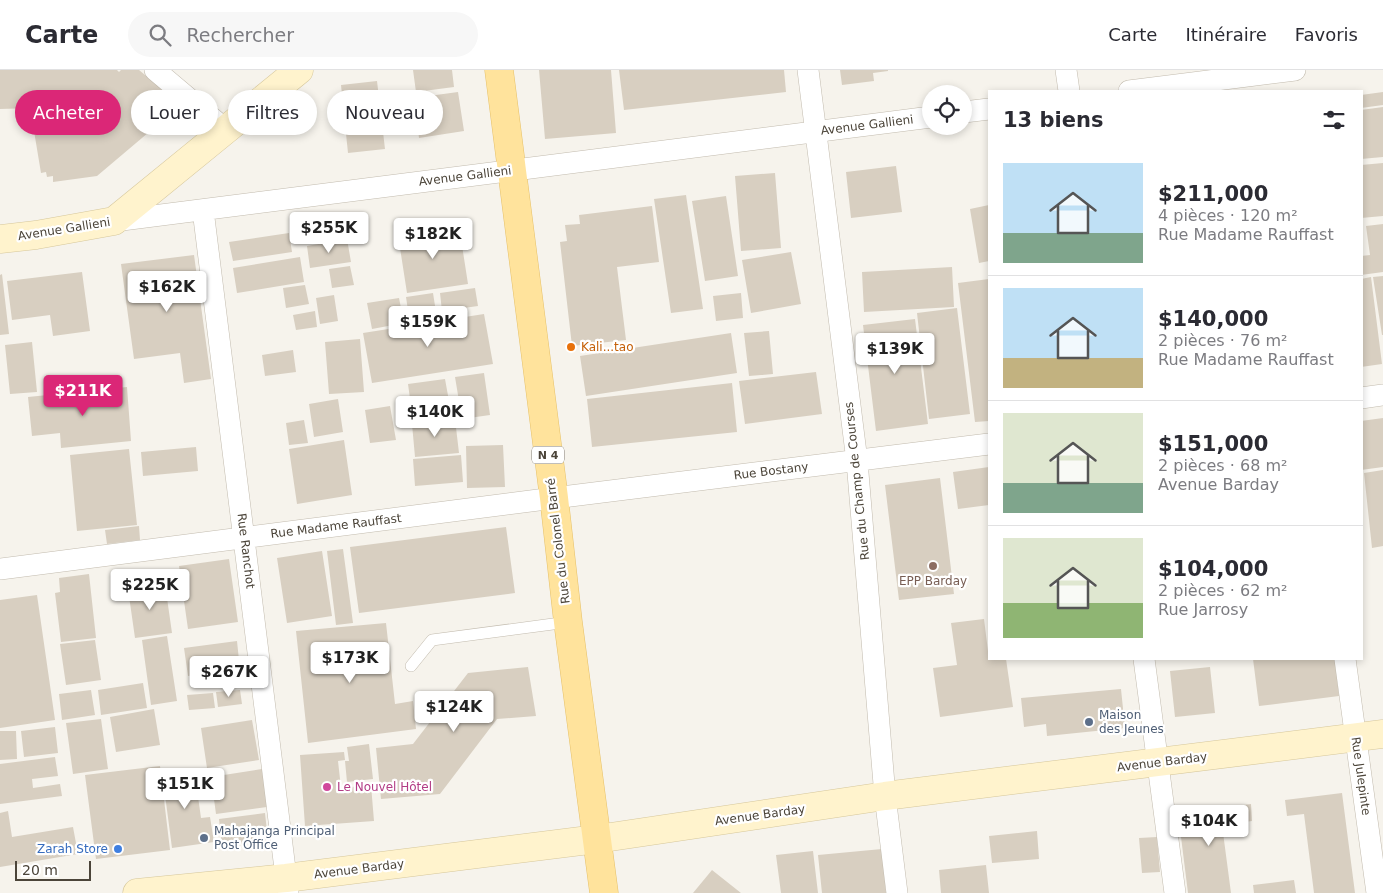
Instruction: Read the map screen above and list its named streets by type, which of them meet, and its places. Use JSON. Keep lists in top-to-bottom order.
{
  "streets": {
    "main road": [
      "Avenue Gallieni",
      "N 4",
      "Rue du Colonel Barré",
      "Avenue Barday"
    ],
    "street": [
      "Rue Bostany",
      "Rue du Champ de Courses",
      "Rue Madame Rauffast",
      "Rue Ranchot",
      "Rue Julepinte"
    ]
  },
  "crossings": [
    ["Avenue Gallieni", "Rue du Champ de Courses"],
    ["Avenue Gallieni", "Rue du Colonel Barré"],
    ["Avenue Gallieni", "Rue Ranchot"],
    ["Rue Bostany", "Rue du Champ de Courses"],
    ["Rue Bostany", "Rue Madame Rauffast"],
    ["Rue Bostany", "Rue du Colonel Barré"],
    ["Rue du Champ de Courses", "Avenue Barday"],
    ["Rue Madame Rauffast", "Rue du Colonel Barré"],
    ["Rue Madame Rauffast", "Rue Ranchot"],
    ["Rue du Colonel Barré", "Avenue Barday"],
    ["Rue Ranchot", "Avenue Barday"],
    ["Avenue Barday", "Rue Julepinte"]
  ],
  "places": [
    "Kali...tao",
    "EPP Barday",
    "Maison des Jeunes",
    "Le Nouvel Hôtel",
    "Mahajanga Principal Post Office",
    "Zarah Store"
  ],
  "scale_bar": "20 m",
  "page": {
    "header": "Carte",
    "search": "Rechercher",
    "nav": ["Carte", "Itinéraire", "Favoris"],
    "chip": [
      "Acheter",
      "Louer",
      "Filtres",
      "Nouveau"
    ],
    "heading": "13 biens",
    "list": [
      {
        "name": "$211,000",
        "note": "4 pièces · 120 m² · Rue Madame Rauffast"
      },
      {
        "name": "$140,000",
        "note": "2 pièces · 76 m² · Rue Madame Rauffast"
      },
      {
        "name": "$151,000",
        "note": "2 pièces · 68 m² · Avenue Barday"
      },
      {
        "name": "$104,000",
        "note": "2 pièces · 62 m² · Rue Jarrosy"
      }
    ],
    "price": [
      "$255K",
      "$182K",
      "$162K",
      "$159K",
      "$139K",
      "$211K",
      "$140K",
      "$225K",
      "$173K",
      "$267K",
      "$124K",
      "$151K",
      "$104K"
    ],
    "scale": "20 m"
  }
}
